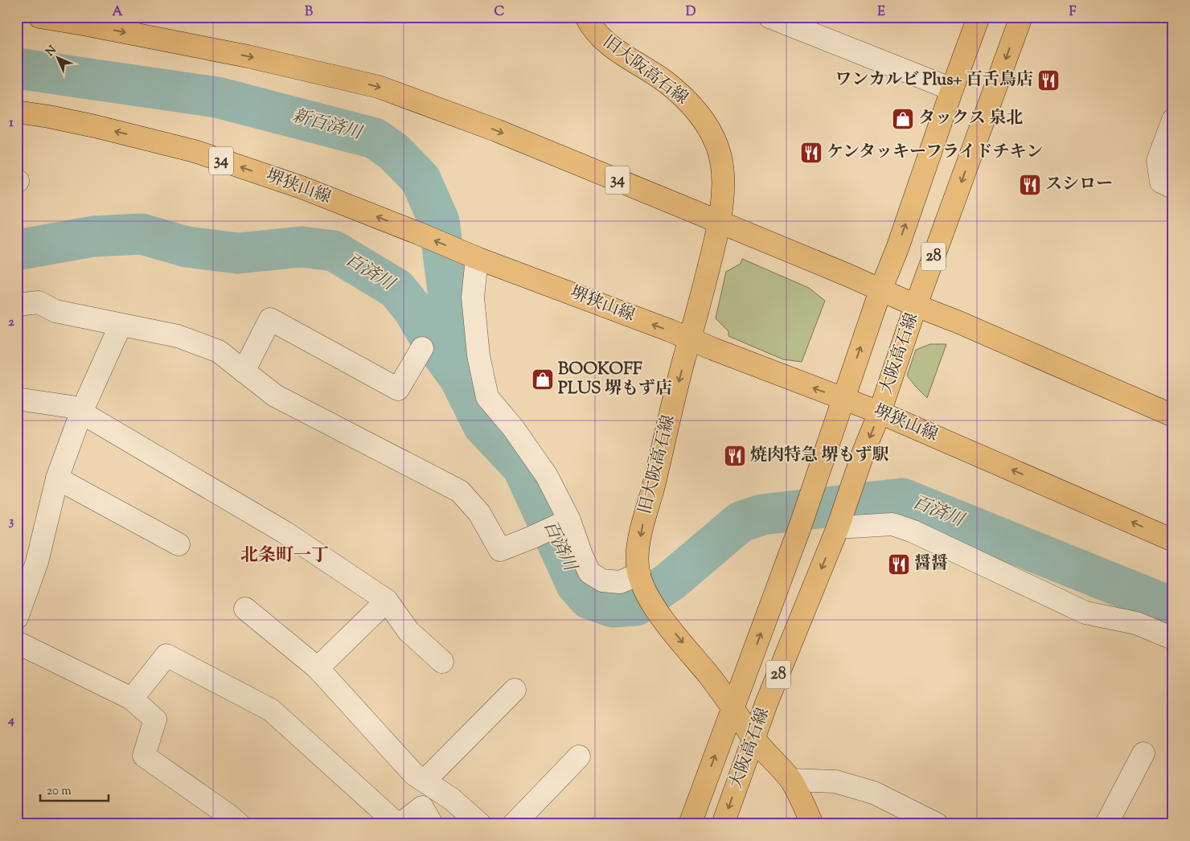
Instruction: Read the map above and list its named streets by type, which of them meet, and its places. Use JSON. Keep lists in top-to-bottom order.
{
  "streets": {
    "main road": [
      "旧大阪高石線",
      "34",
      "堺狭山線",
      "28",
      "大阪高石線"
    ]
  },
  "crossings": [
    ["旧大阪高石線", "34"],
    ["旧大阪高石線", "堺狭山線"],
    ["旧大阪高石線", "大阪高石線"],
    ["34", "大阪高石線"],
    ["堺狭山線", "大阪高石線"]
  ],
  "one_way": ["旧大阪高石線"],
  "districts": ["北条町一丁"],
  "water": ["新百済川", "百済川"],
  "places": {
    "restaurant": [
      "ワンカルビ Plus+ 百舌鳥店",
      "ケンタッキーフライドチキン",
      "スシロー",
      "焼肉特急 堺もず駅",
      "醤醤"
    ],
    "shop": ["タックス 泉北", "BOOKOFF PLUS 堺もず店"]
  },
  "scale_bar": "20 m",
  "north": "top left",
  "grid": {
    "columns": [
      "A",
      "B",
      "C",
      "D",
      "E",
      "F"
    ],
    "rows": [
      "1",
      "2",
      "3",
      "4"
    ]
  }
}
